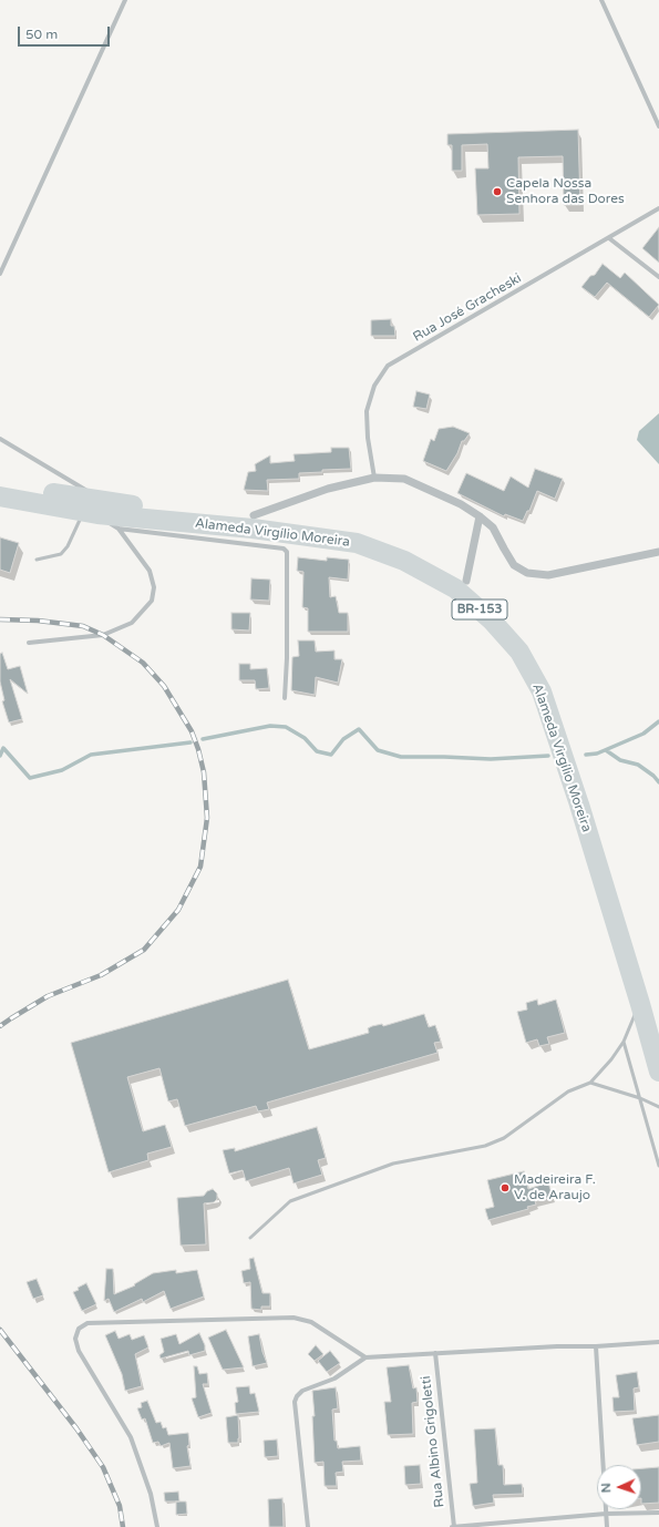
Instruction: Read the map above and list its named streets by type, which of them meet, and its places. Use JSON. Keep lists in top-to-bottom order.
{
  "streets": {
    "highway": ["Alameda Virgílio Moreira", "BR-153"],
    "street": ["Rua José Gracheski", "Rua Albino Grigoletti"]
  },
  "places": ["Capela Nossa Senhora das Dores", "Madeireira F. V. de Araujo"],
  "scale_bar": "50 m",
  "north": "left"
}
